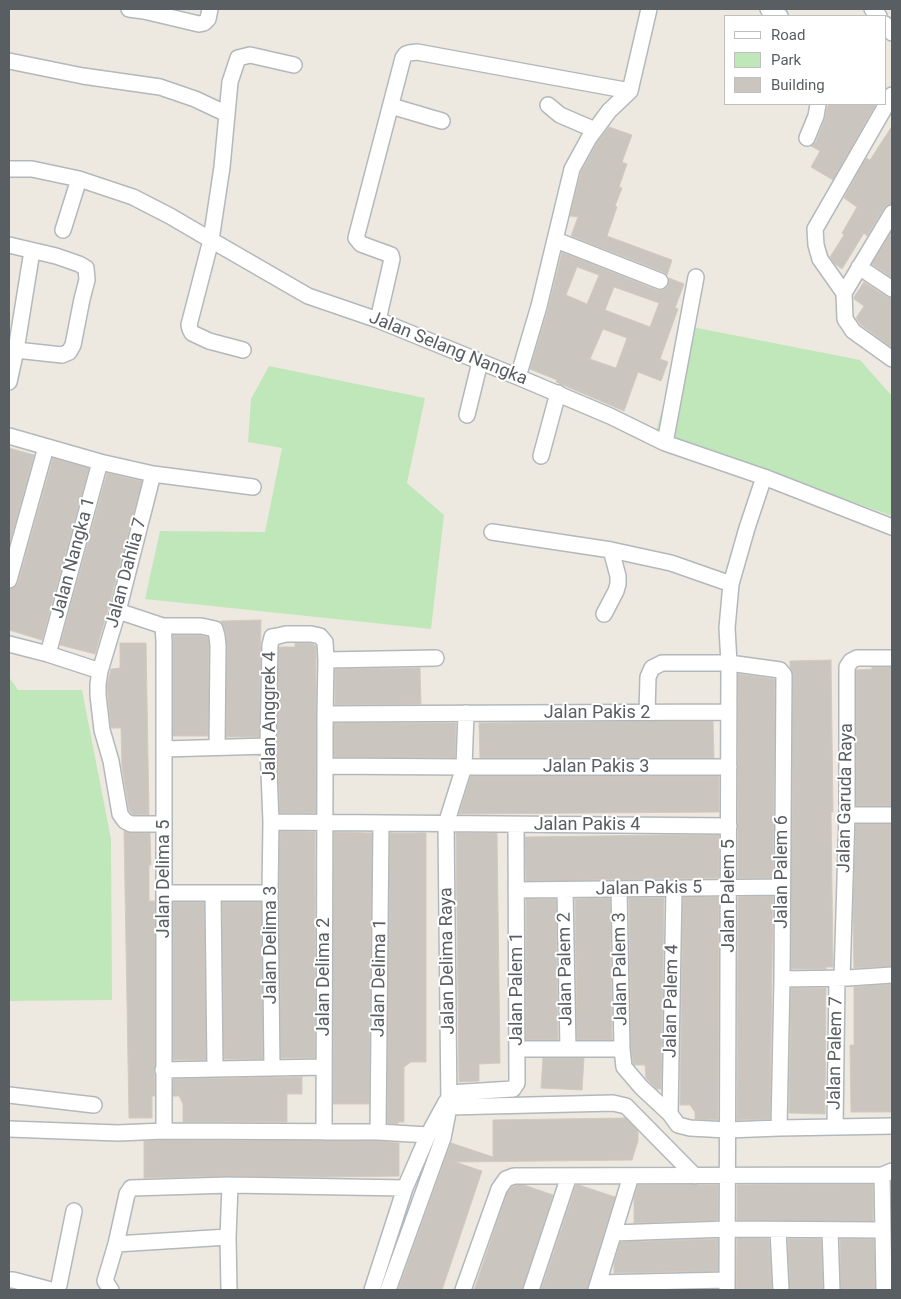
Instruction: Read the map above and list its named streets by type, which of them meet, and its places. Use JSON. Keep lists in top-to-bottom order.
{
  "streets": {
    "street": [
      "Jalan Selang Nangka",
      "Jalan Nangka 1",
      "Jalan Dahlia 7",
      "Jalan Pakis 2",
      "Jalan Anggrek 4",
      "Jalan Pakis 3",
      "Jalan Garuda Raya",
      "Jalan Pakis 4",
      "Jalan Palem 6",
      "Jalan Delima 5",
      "Jalan Pakis 5",
      "Jalan Palem 5",
      "Jalan Delima 3",
      "Jalan Delima Raya",
      "Jalan Palem 2",
      "Jalan Palem 3",
      "Jalan Delima 2",
      "Jalan Delima 1",
      "Jalan Palem 1",
      "Jalan Palem 4",
      "Jalan Palem 7"
    ]
  },
  "crossings": [
    ["Jalan Selang Nangka", "Jalan Palem 5"],
    ["Jalan Dahlia 7", "Jalan Delima 5"],
    ["Jalan Pakis 2", "Jalan Anggrek 4"],
    ["Jalan Pakis 2", "Jalan Palem 6"],
    ["Jalan Pakis 2", "Jalan Palem 5"],
    ["Jalan Pakis 2", "Jalan Delima Raya"],
    ["Jalan Anggrek 4", "Jalan Pakis 3"],
    ["Jalan Anggrek 4", "Jalan Pakis 4"],
    ["Jalan Anggrek 4", "Jalan Delima 3"],
    ["Jalan Anggrek 4", "Jalan Delima 2"],
    ["Jalan Pakis 3", "Jalan Palem 5"],
    ["Jalan Pakis 3", "Jalan Delima Raya"],
    ["Jalan Garuda Raya", "Jalan Palem 7"],
    ["Jalan Pakis 4", "Jalan Palem 5"],
    ["Jalan Pakis 4", "Jalan Delima 3"],
    ["Jalan Pakis 4", "Jalan Delima Raya"],
    ["Jalan Pakis 4", "Jalan Delima 2"],
    ["Jalan Pakis 4", "Jalan Delima 1"],
    ["Jalan Pakis 4", "Jalan Palem 1"],
    ["Jalan Palem 6", "Jalan Pakis 5"],
    ["Jalan Palem 6", "Jalan Palem 5"],
    ["Jalan Palem 6", "Jalan Palem 3"],
    ["Jalan Pakis 5", "Jalan Palem 5"],
    ["Jalan Pakis 5", "Jalan Palem 2"],
    ["Jalan Pakis 5", "Jalan Palem 3"],
    ["Jalan Pakis 5", "Jalan Palem 1"],
    ["Jalan Pakis 5", "Jalan Palem 4"],
    ["Jalan Palem 5", "Jalan Palem 3"],
    ["Jalan Delima Raya", "Jalan Palem 1"],
    ["Jalan Palem 3", "Jalan Palem 4"],
    ["Jalan Palem 3", "Jalan Palem 7"]
  ],
  "legend": ["Road", "Park", "Building"]
}
